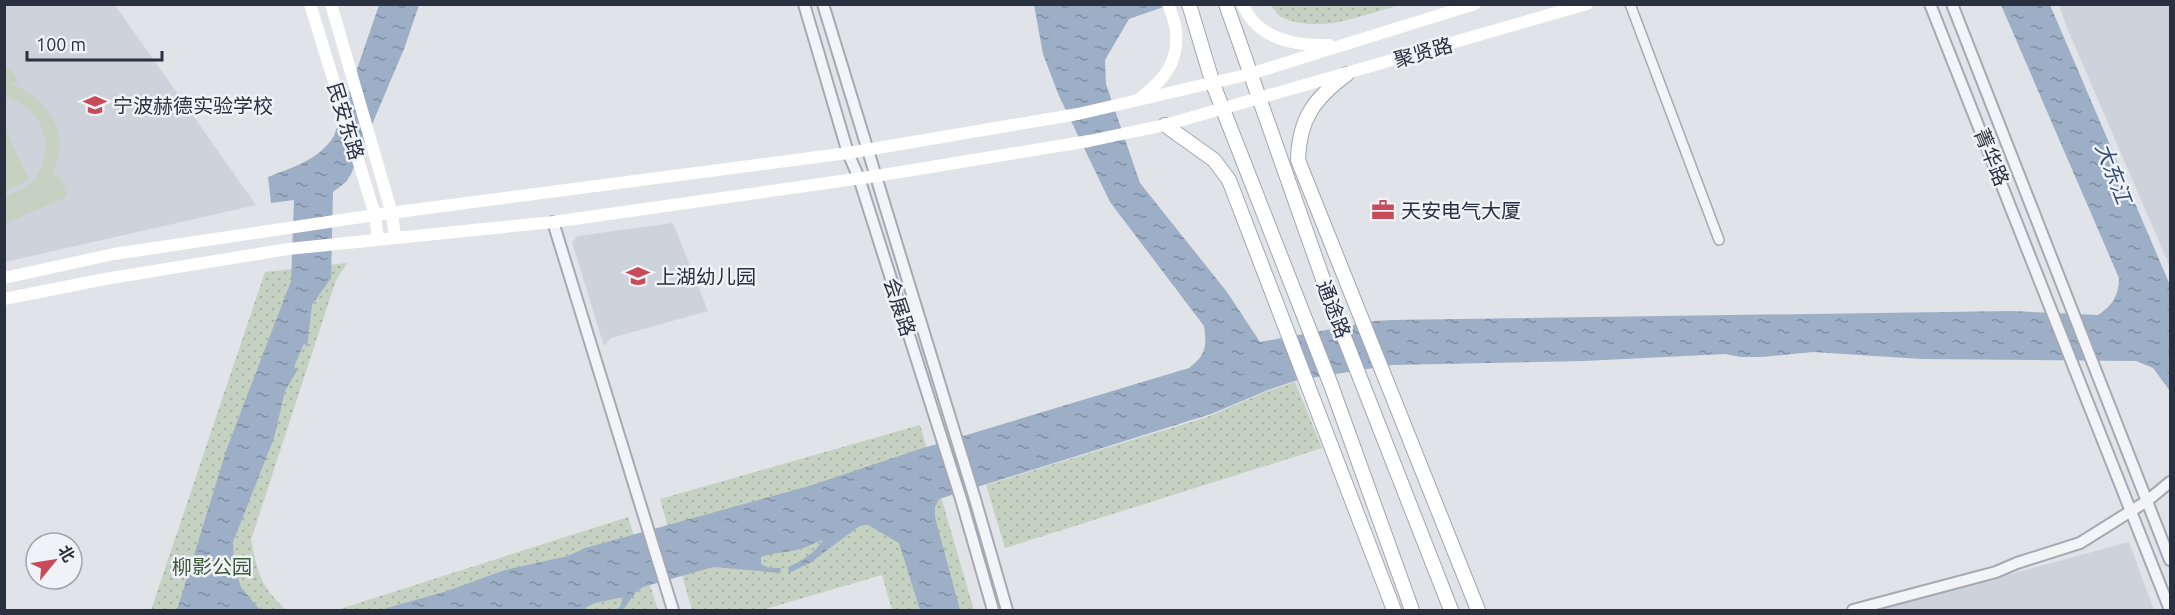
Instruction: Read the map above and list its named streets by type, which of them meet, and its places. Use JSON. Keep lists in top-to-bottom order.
{
  "streets": {
    "main road": ["聚贤路", "民安东路", "通途路"],
    "street": ["菁华路", "会展路"]
  },
  "crossings": [
    ["聚贤路", "民安东路"],
    ["聚贤路", "会展路"],
    ["聚贤路", "通途路"]
  ],
  "water": ["大东江"],
  "parks": ["柳影公园"],
  "places": {
    "school or university": ["宁波赫德实验学校", "上湖幼儿园"],
    "office": ["天安电气大厦"]
  },
  "scale_bar": "100 m",
  "north": "top right"
}
